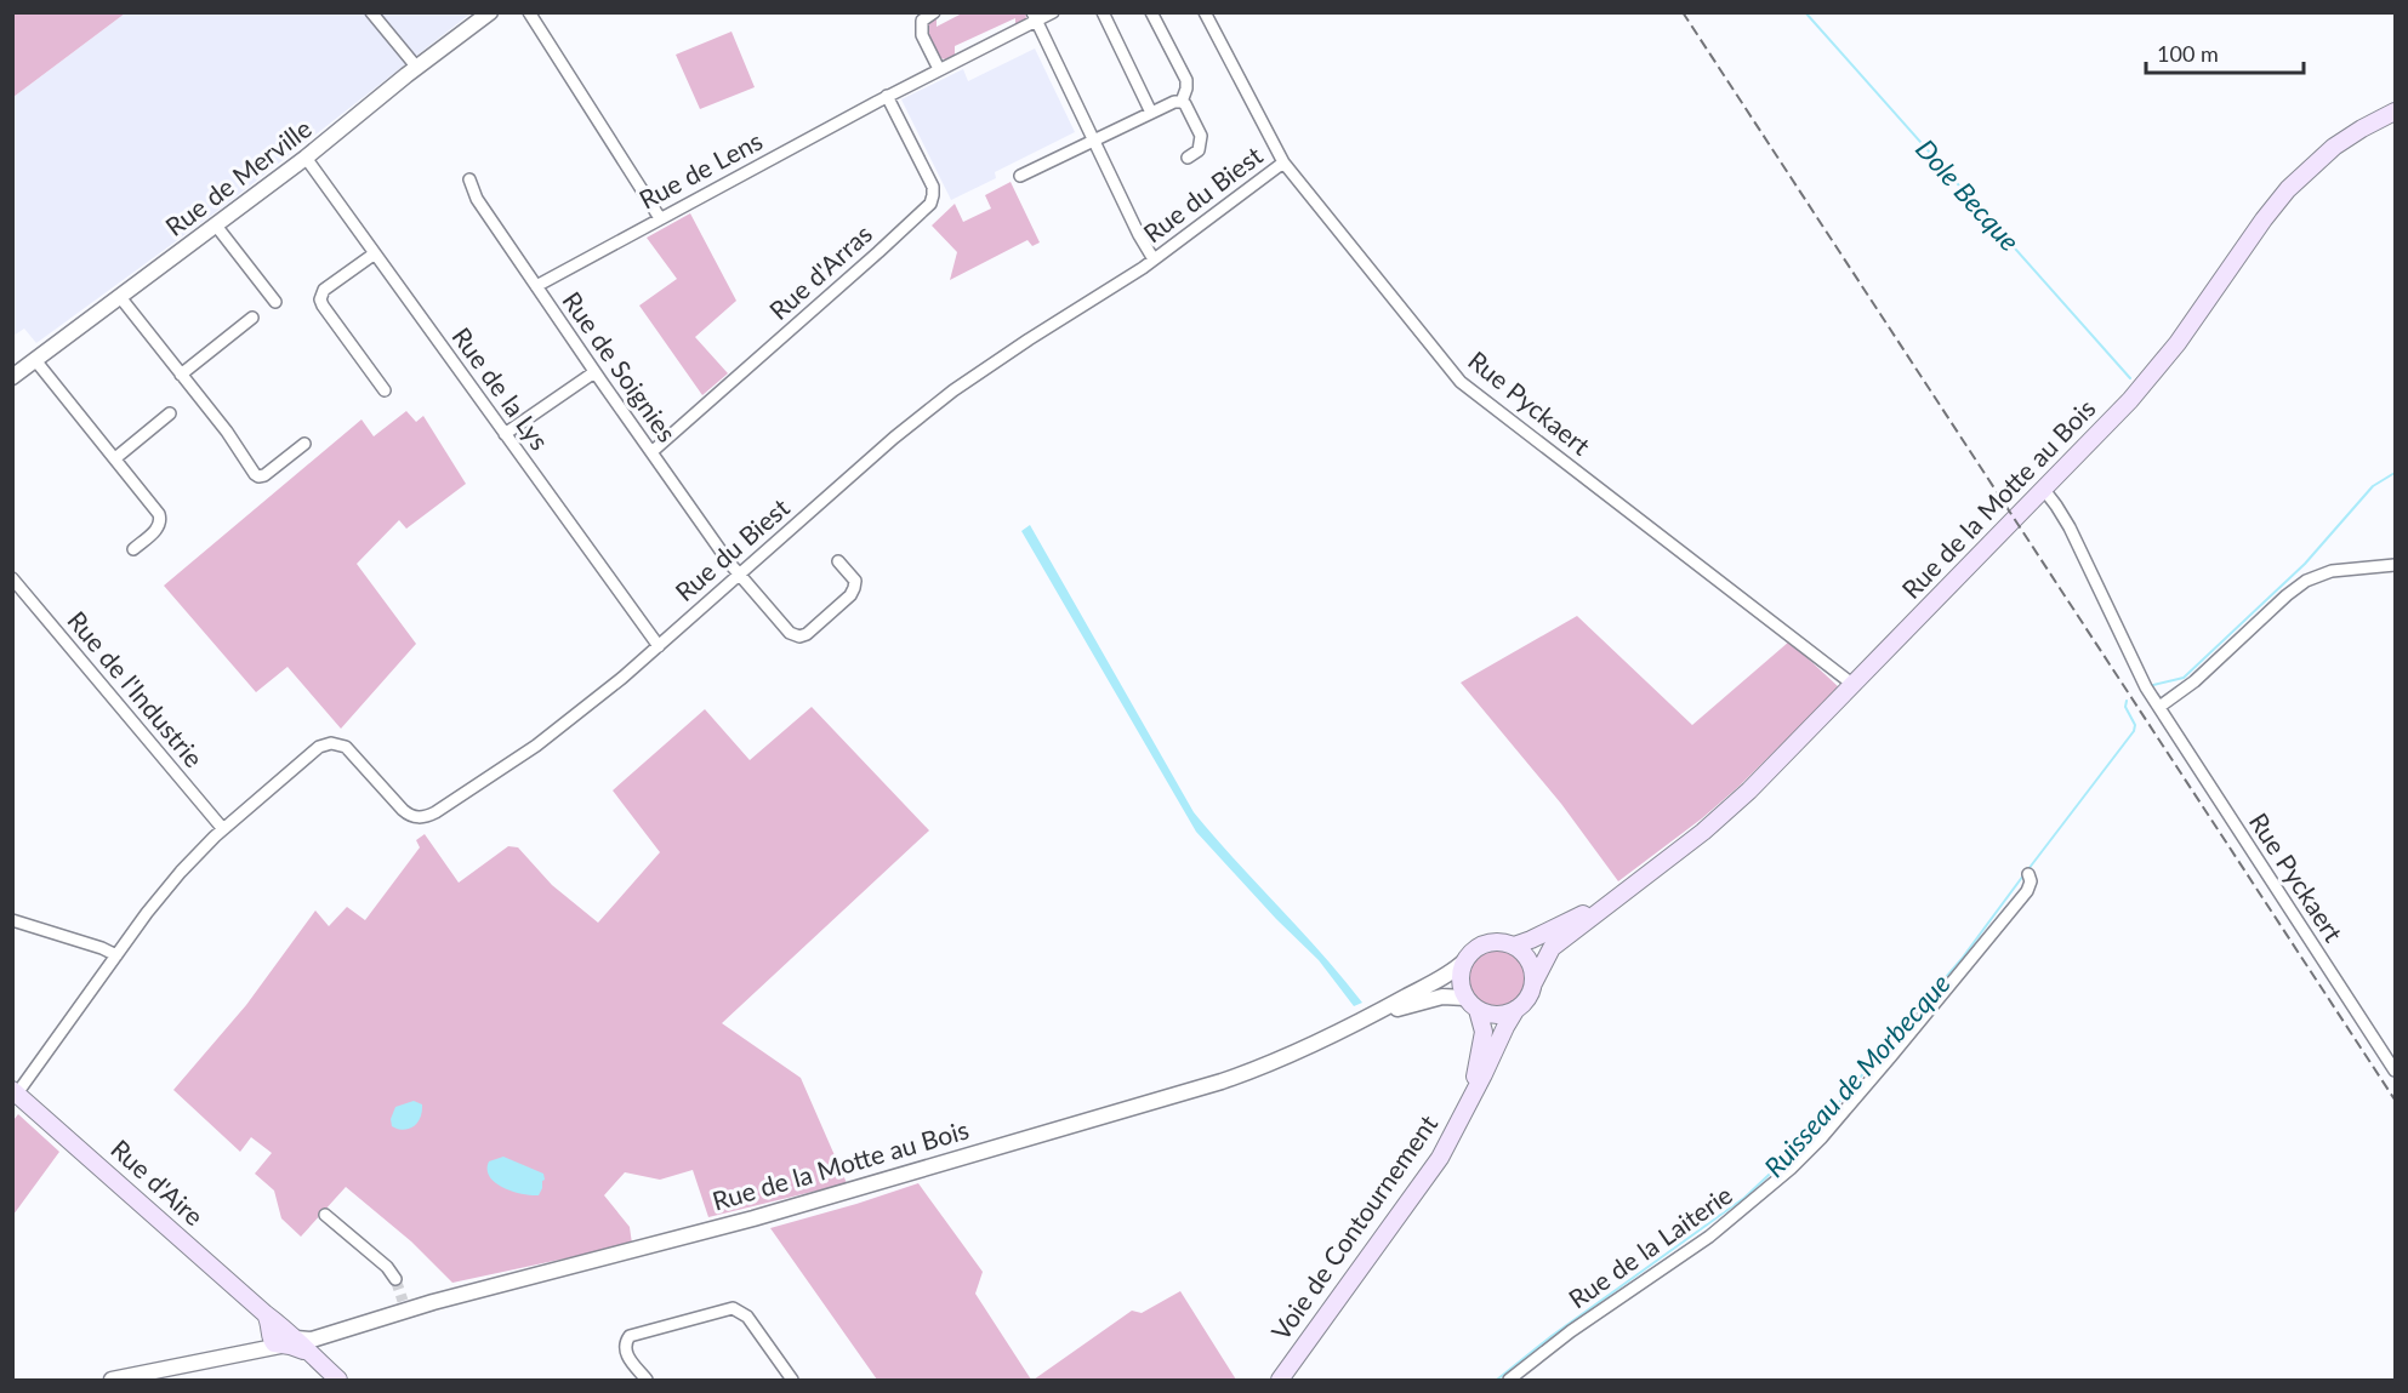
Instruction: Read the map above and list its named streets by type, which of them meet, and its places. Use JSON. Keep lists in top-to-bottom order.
{
  "streets": {
    "main road": ["Rue de la Motte au Bois", "Rue d'Aire", "Voie de Contournement"],
    "street": [
      "Rue de Lens",
      "Rue de Merville",
      "Rue du Biest",
      "Rue d'Arras",
      "Rue de Soignies",
      "Rue de la Lys",
      "Rue Pyckaert",
      "Rue de l'Industrie",
      "Rue de la Laiterie"
    ]
  },
  "crossings": [
    ["Rue de Lens", "Rue d'Arras"],
    ["Rue de Lens", "Rue de Soignies"],
    ["Rue de Merville", "Rue de la Lys"],
    ["Rue du Biest", "Rue de Soignies"],
    ["Rue du Biest", "Rue de la Lys"],
    ["Rue du Biest", "Rue Pyckaert"],
    ["Rue du Biest", "Rue de l'Industrie"],
    ["Rue d'Arras", "Rue de Soignies"],
    ["Rue Pyckaert", "Rue de la Motte au Bois"],
    ["Rue de la Motte au Bois", "Rue d'Aire"]
  ],
  "water": ["Dole Becque", "Ruisseau de Morbecque"],
  "scale_bar": "100 m"
}
